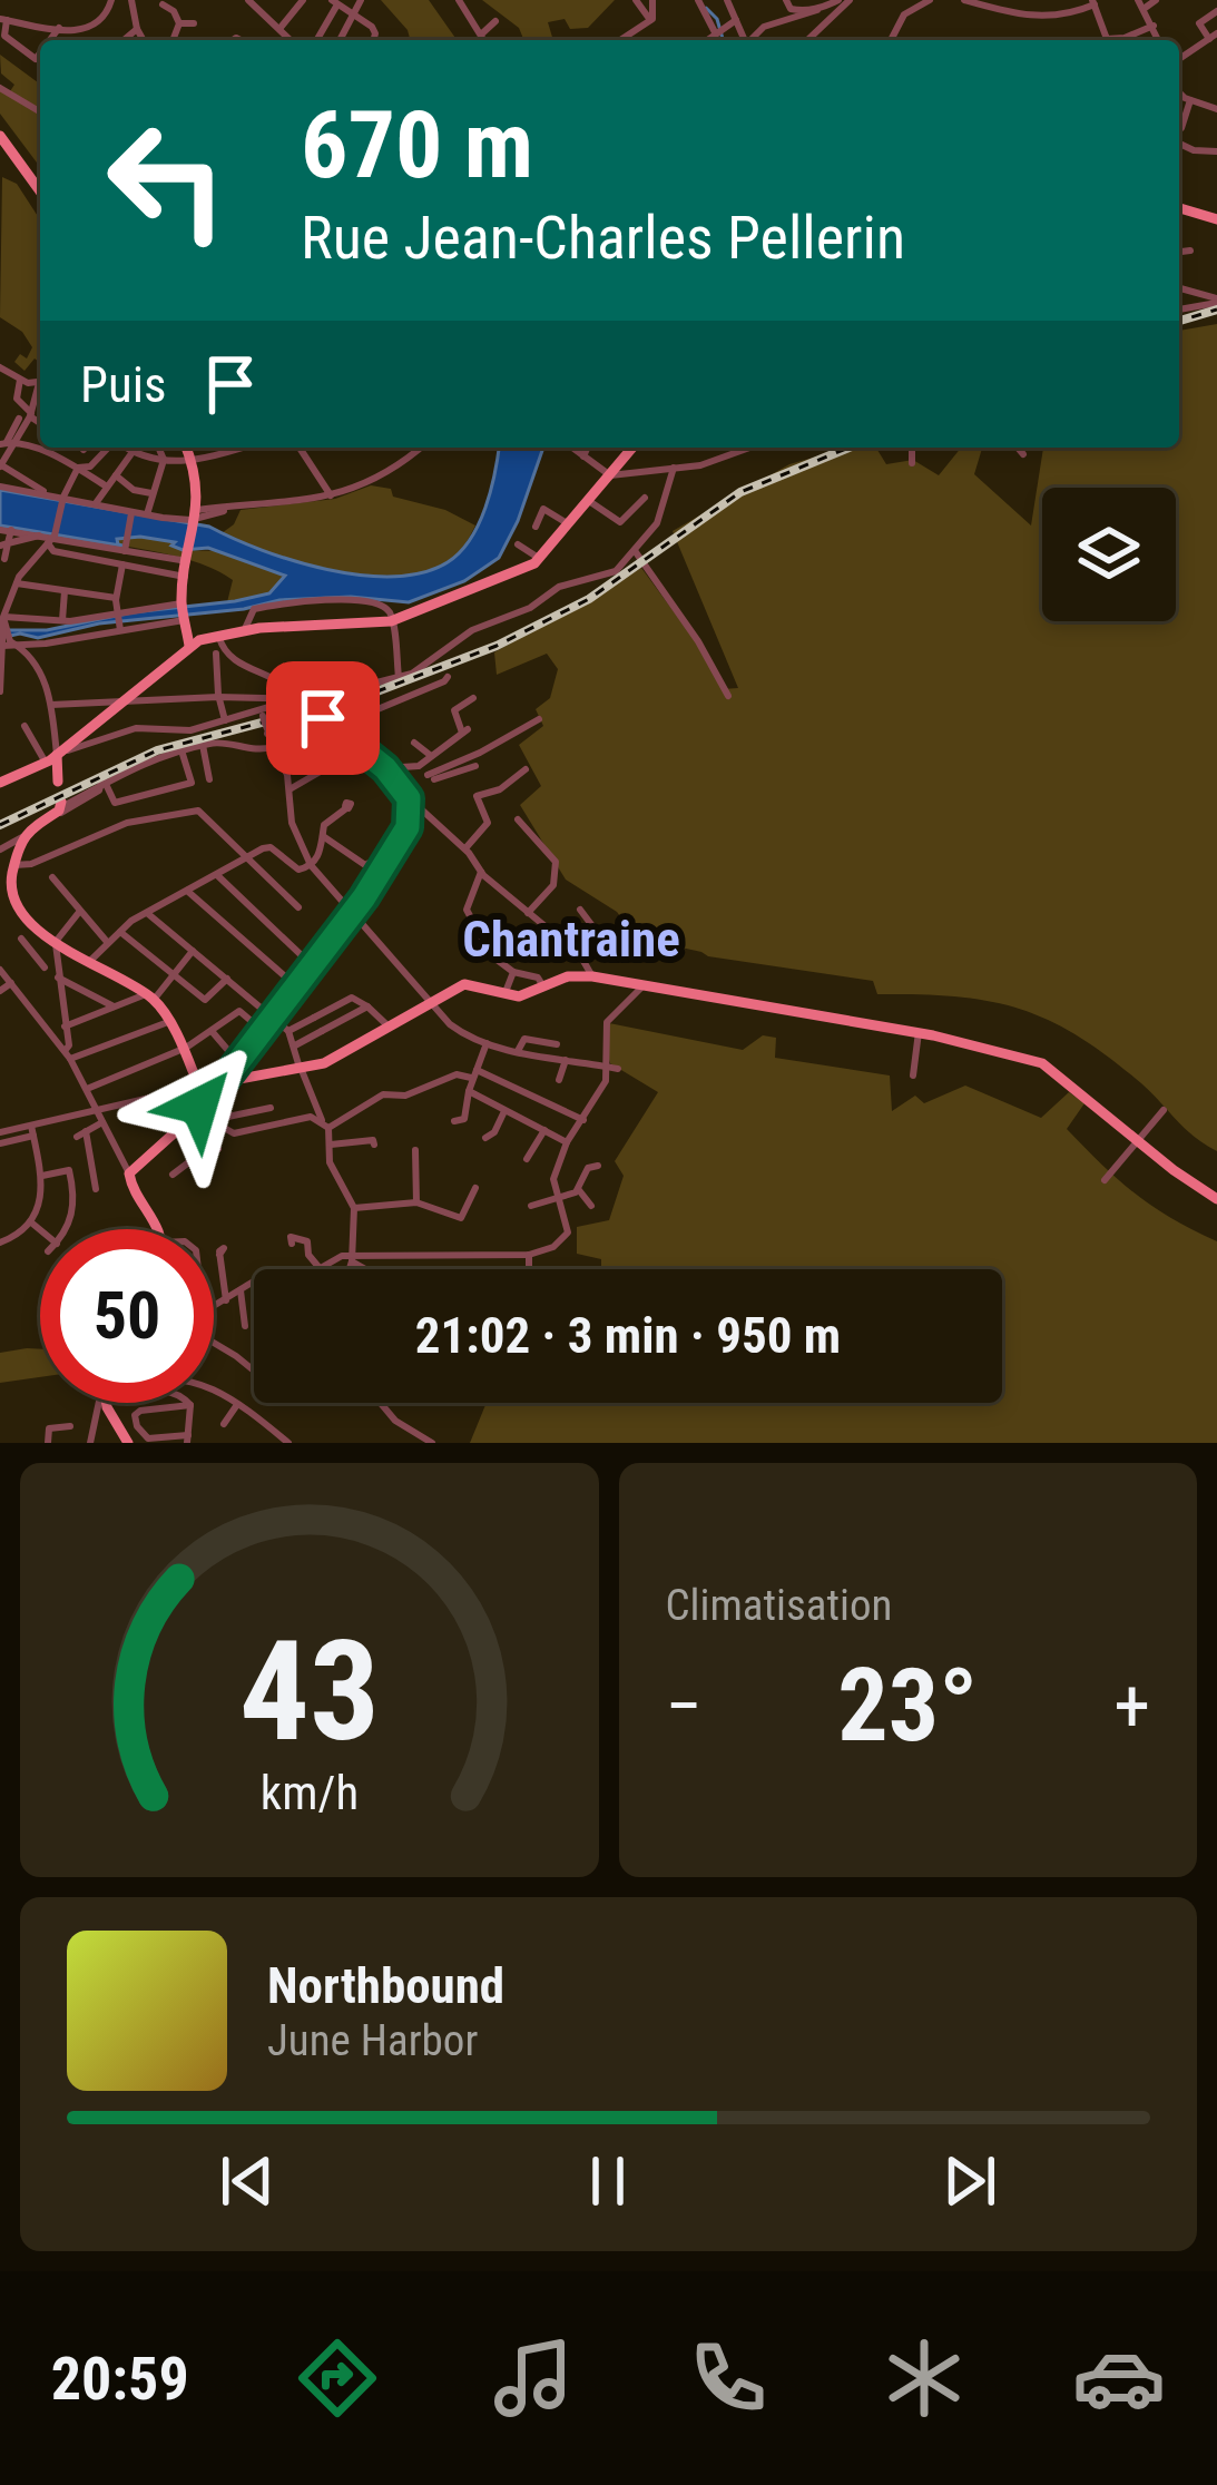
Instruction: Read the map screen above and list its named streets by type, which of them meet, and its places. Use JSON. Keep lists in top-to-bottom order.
{
  "districts": ["Chantraine"],
  "page": {
    "turn": ["670 m", "Rue Jean-Charles Pellerin"],
    "then": "Puis",
    "limit": "50",
    "trip": "21:02 · 3 min · 950 m",
    "tile": "Climatisation",
    "heat": ["−", "23°", "+"],
    "song": ["Northbound", "June Harbor"],
    "tabs": "20:59",
    "gauge": ["43", "km/h"]
  }
}
